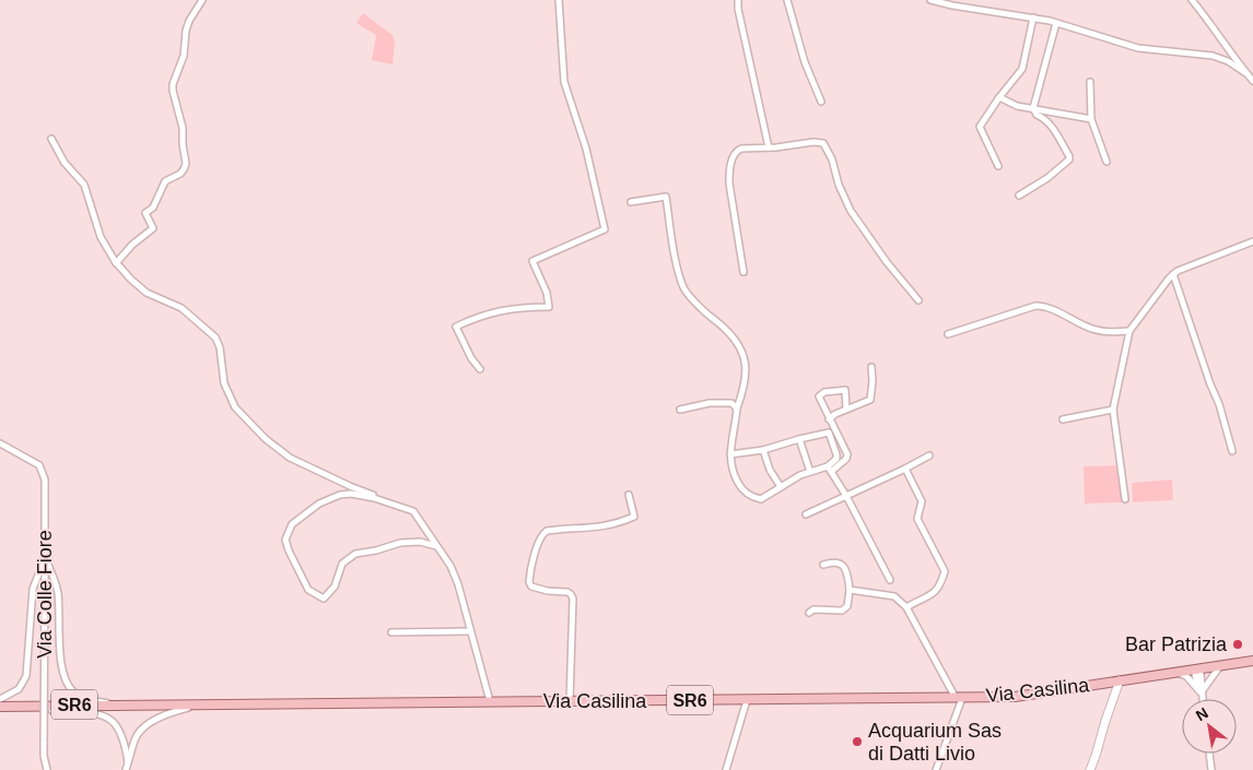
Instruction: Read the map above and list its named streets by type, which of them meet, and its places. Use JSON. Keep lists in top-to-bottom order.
{
  "streets": {
    "main road": ["Via Casilina", "SR6"],
    "street": ["Via Colle Fiore"]
  },
  "places": ["Bar Patrizia", "Acquarium Sas di Datti Livio"],
  "north": "top left"
}
